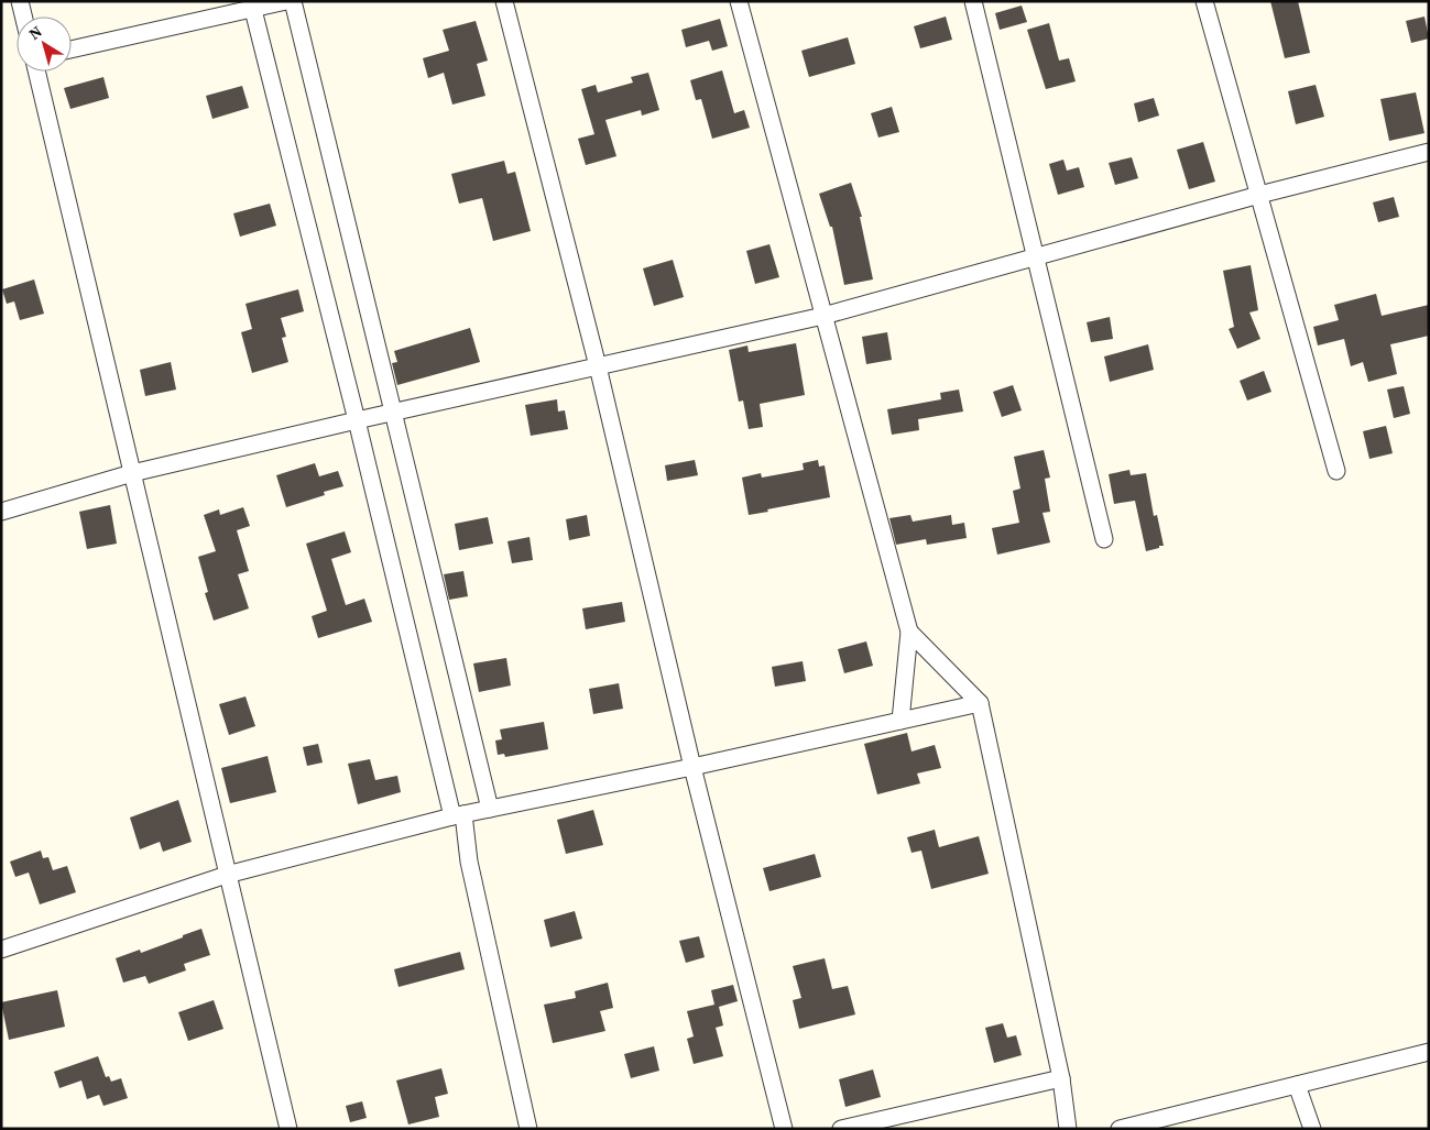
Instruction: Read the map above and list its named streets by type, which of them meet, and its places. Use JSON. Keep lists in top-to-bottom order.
{
  "north": "top left"
}
